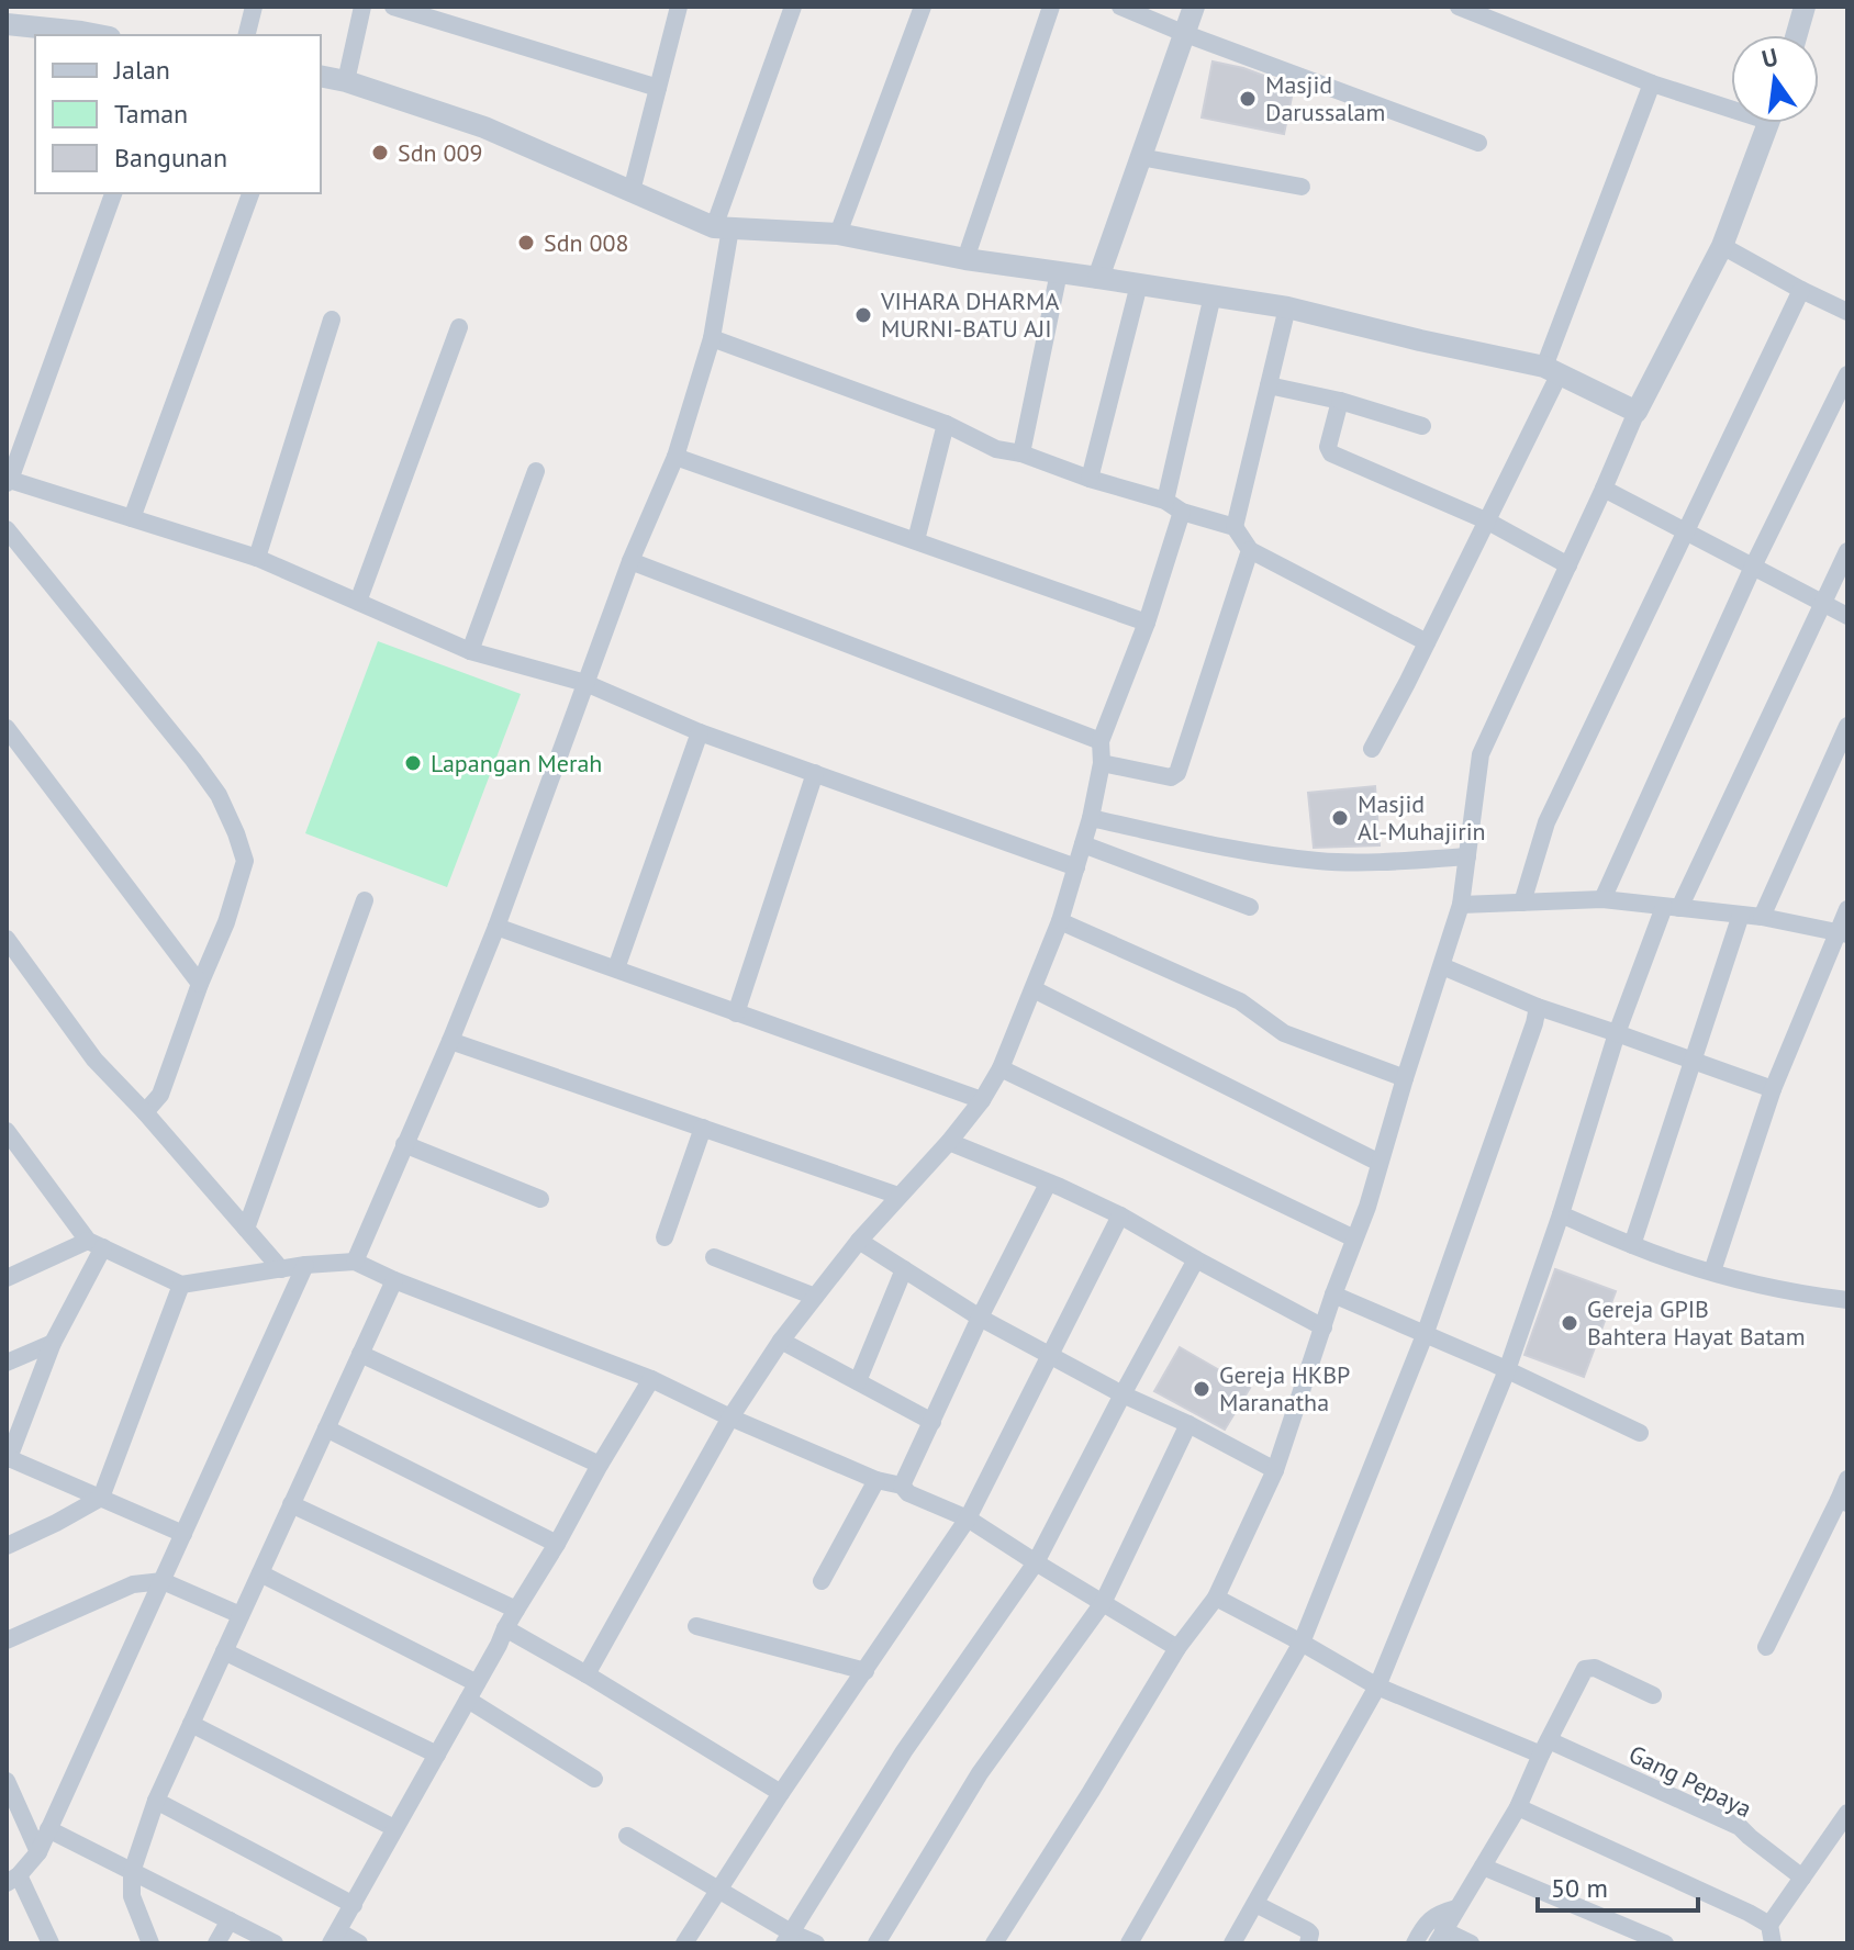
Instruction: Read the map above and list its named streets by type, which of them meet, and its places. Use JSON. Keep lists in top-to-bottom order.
{
  "streets": {
    "street": ["Gang Pepaya"]
  },
  "places": [
    "Masjid Darussalam",
    "Sdn 009",
    "Sdn 008",
    "VIHARA DHARMA MURNI-BATU AJI",
    "Lapangan Merah",
    "Masjid Al-Muhajirin",
    "Gereja GPIB Bahtera Hayat Batam",
    "Gereja HKBP Maranatha"
  ],
  "legend": ["Jalan", "Taman", "Bangunan"],
  "scale_bar": "50 m",
  "north": "top"
}
